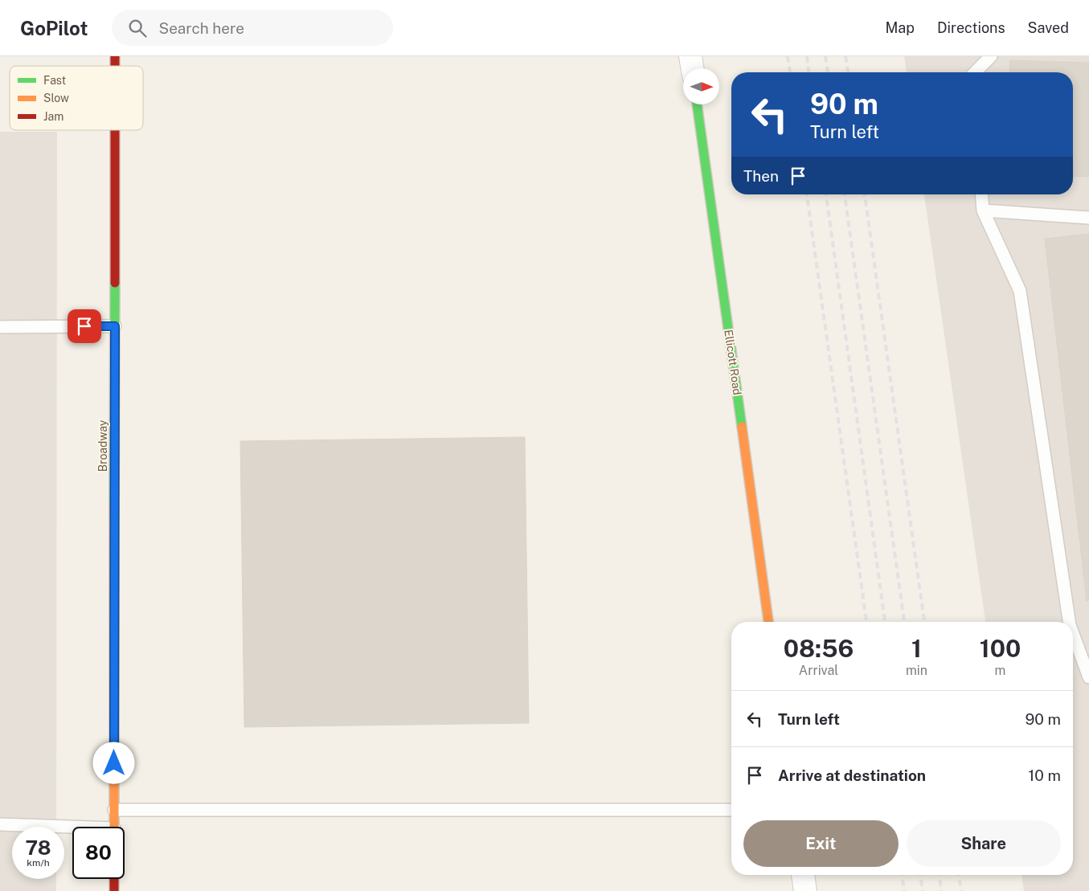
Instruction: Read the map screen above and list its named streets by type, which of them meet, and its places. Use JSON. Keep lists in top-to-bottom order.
{
  "streets": {
    "main road": ["Ellicott Road", "Broadway"]
  },
  "legend": ["Fast", "Slow", "Jam"],
  "north": "right",
  "page": {
    "header": "GoPilot",
    "search": "Search here",
    "nav": ["Map", "Directions", "Saved"],
    "turn": ["90 m", "Turn left"],
    "then": "Then",
    "eta": [
      "08:56",
      "Arrival",
      "1",
      "min",
      "100",
      "m"
    ],
    "list": [
      {
        "name": "Turn left",
        "value": "90 m"
      },
      {
        "name": "Arrive at destination",
        "value": "10 m"
      }
    ],
    "buttons": ["Exit", "Share"],
    "speed": "78 km/h",
    "limit": "80"
  }
}
